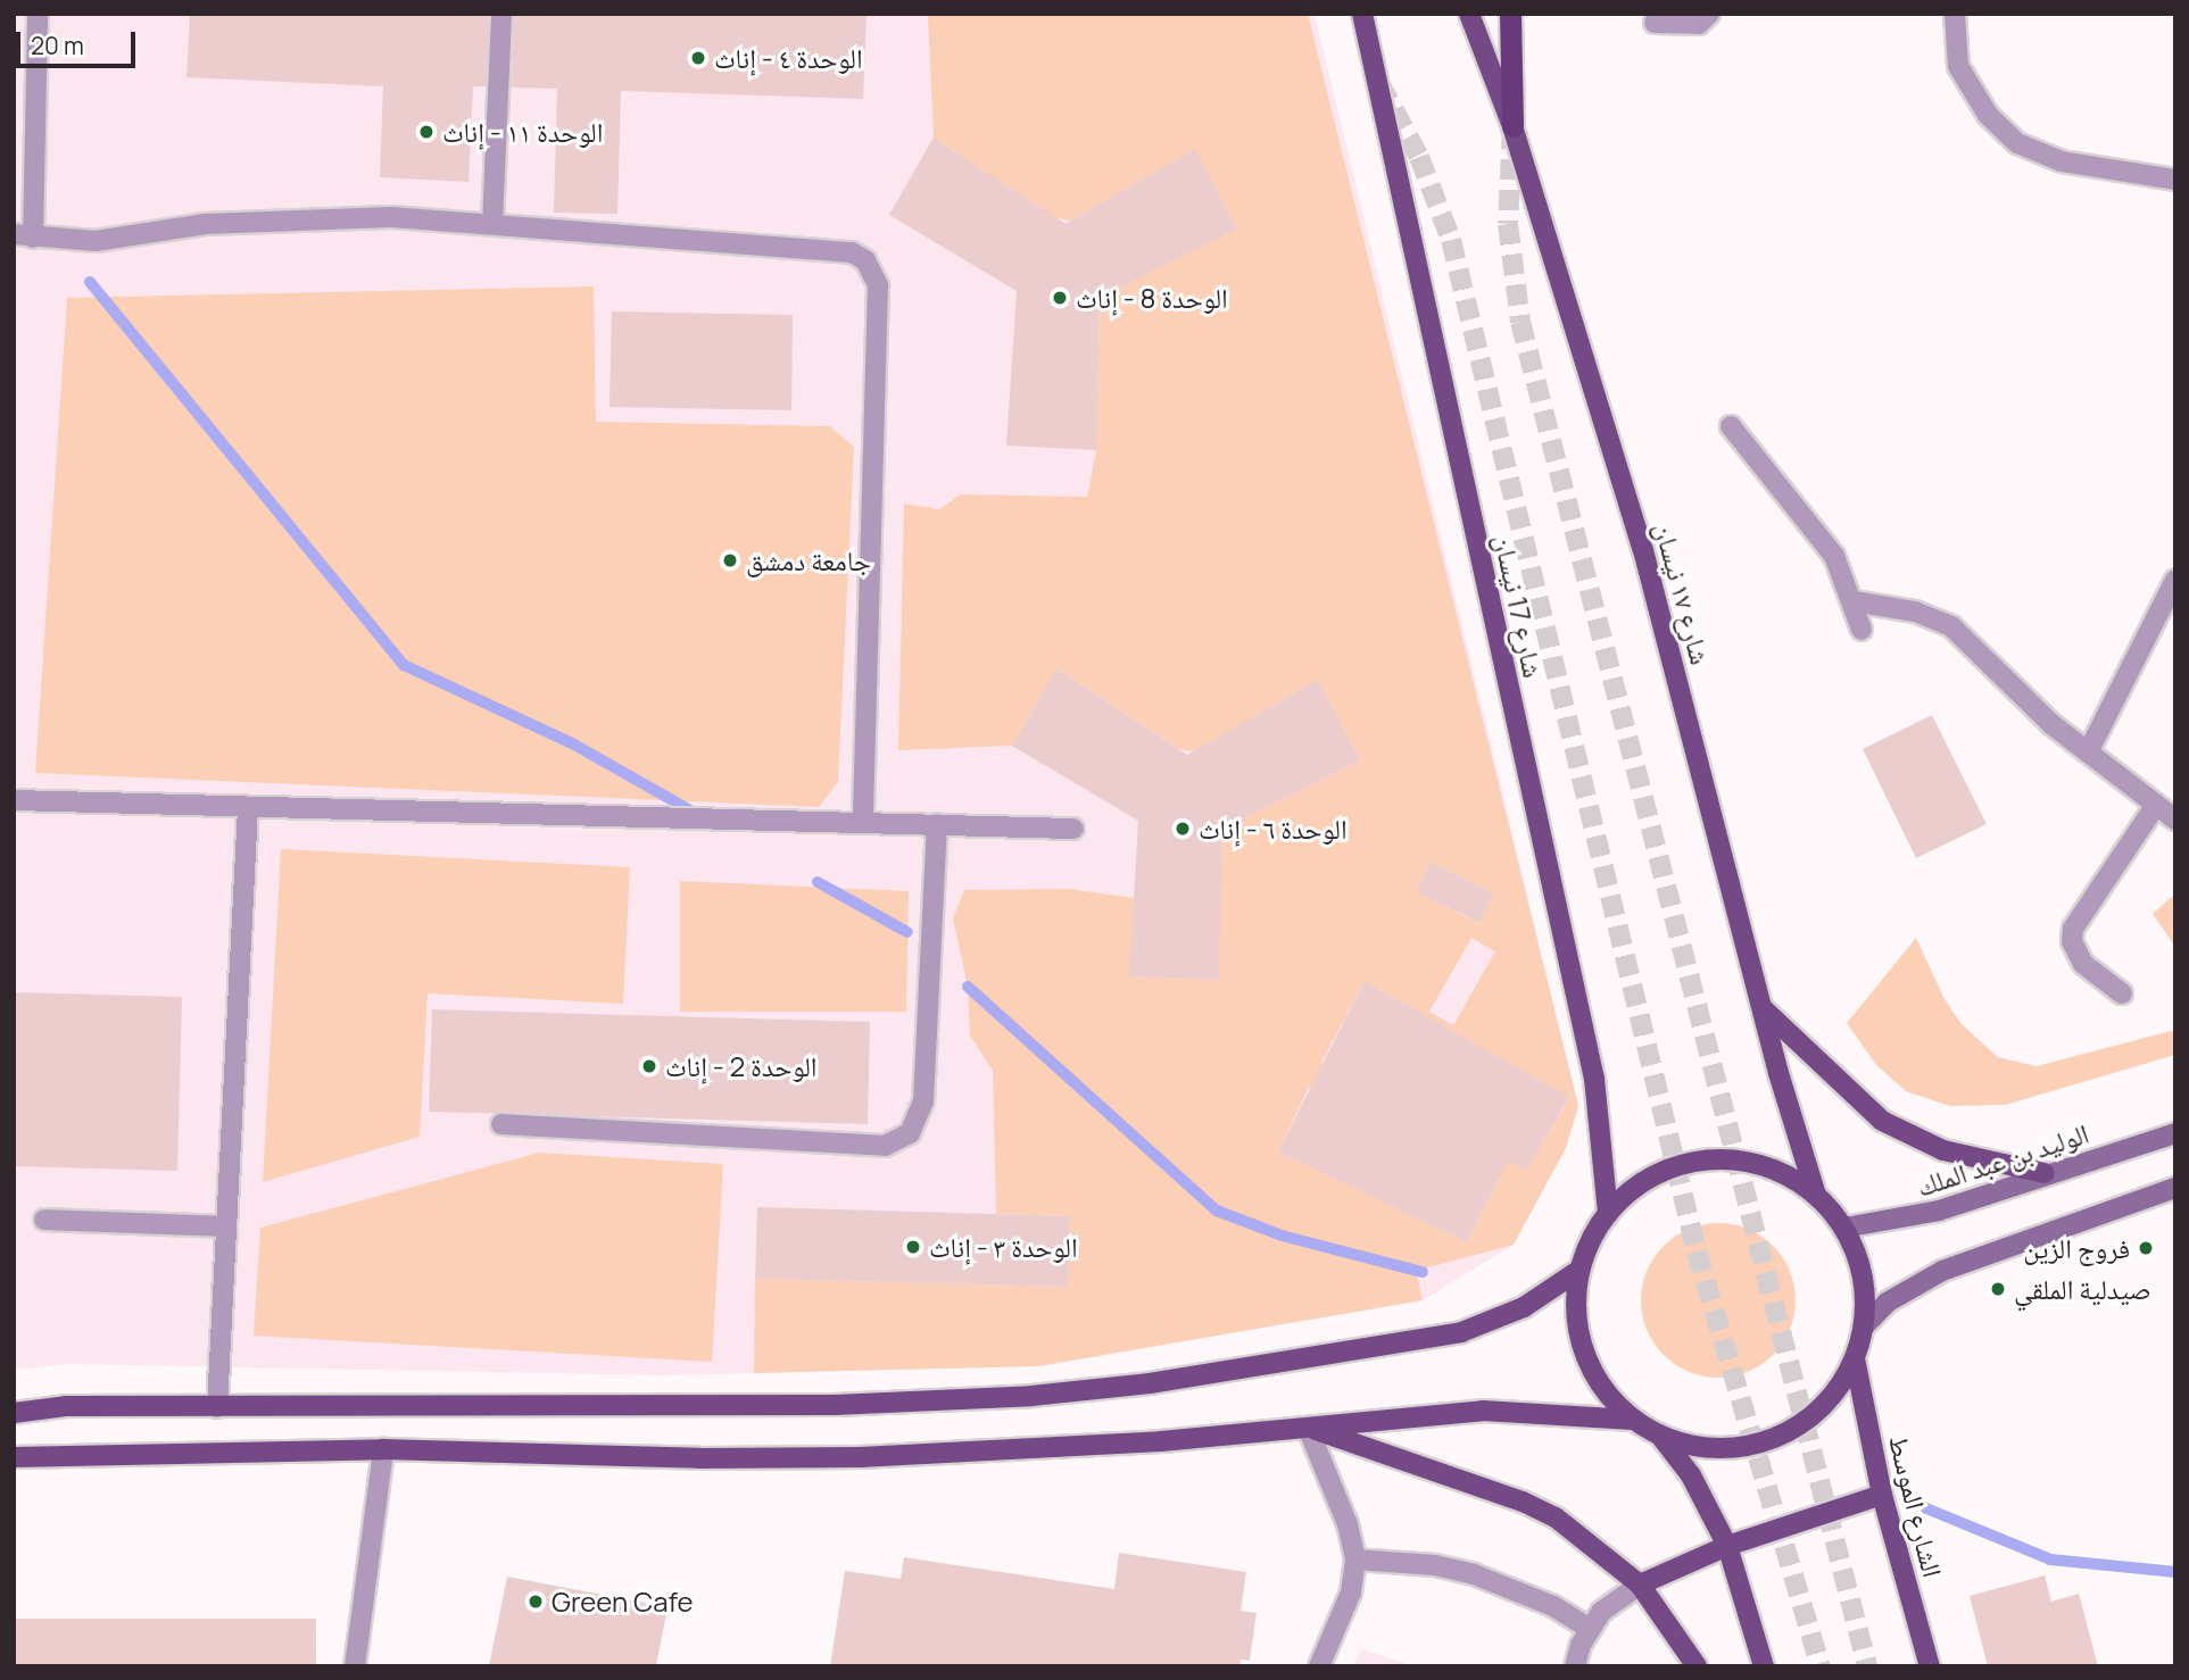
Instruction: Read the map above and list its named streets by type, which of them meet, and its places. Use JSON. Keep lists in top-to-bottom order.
{
  "streets": {
    "main road": [
      "شارع ١٧ نيسان",
      "شارع 17 نيسان",
      "الوليد بن عبد الملك",
      "الشارع الموسط"
    ]
  },
  "places": [
    "الوحدة ٤ - إناث",
    "الوحدة ١١ - إناث",
    "الوحدة 8 - إناث",
    "جامعة دمشق",
    "الوحدة ٦ - إناث",
    "الوحدة 2 - إناث",
    "الوحدة ٣ - إناث",
    "فروج الزين",
    "صيدلية الملقي",
    "Green Cafe"
  ],
  "scale_bar": "20 m"
}
